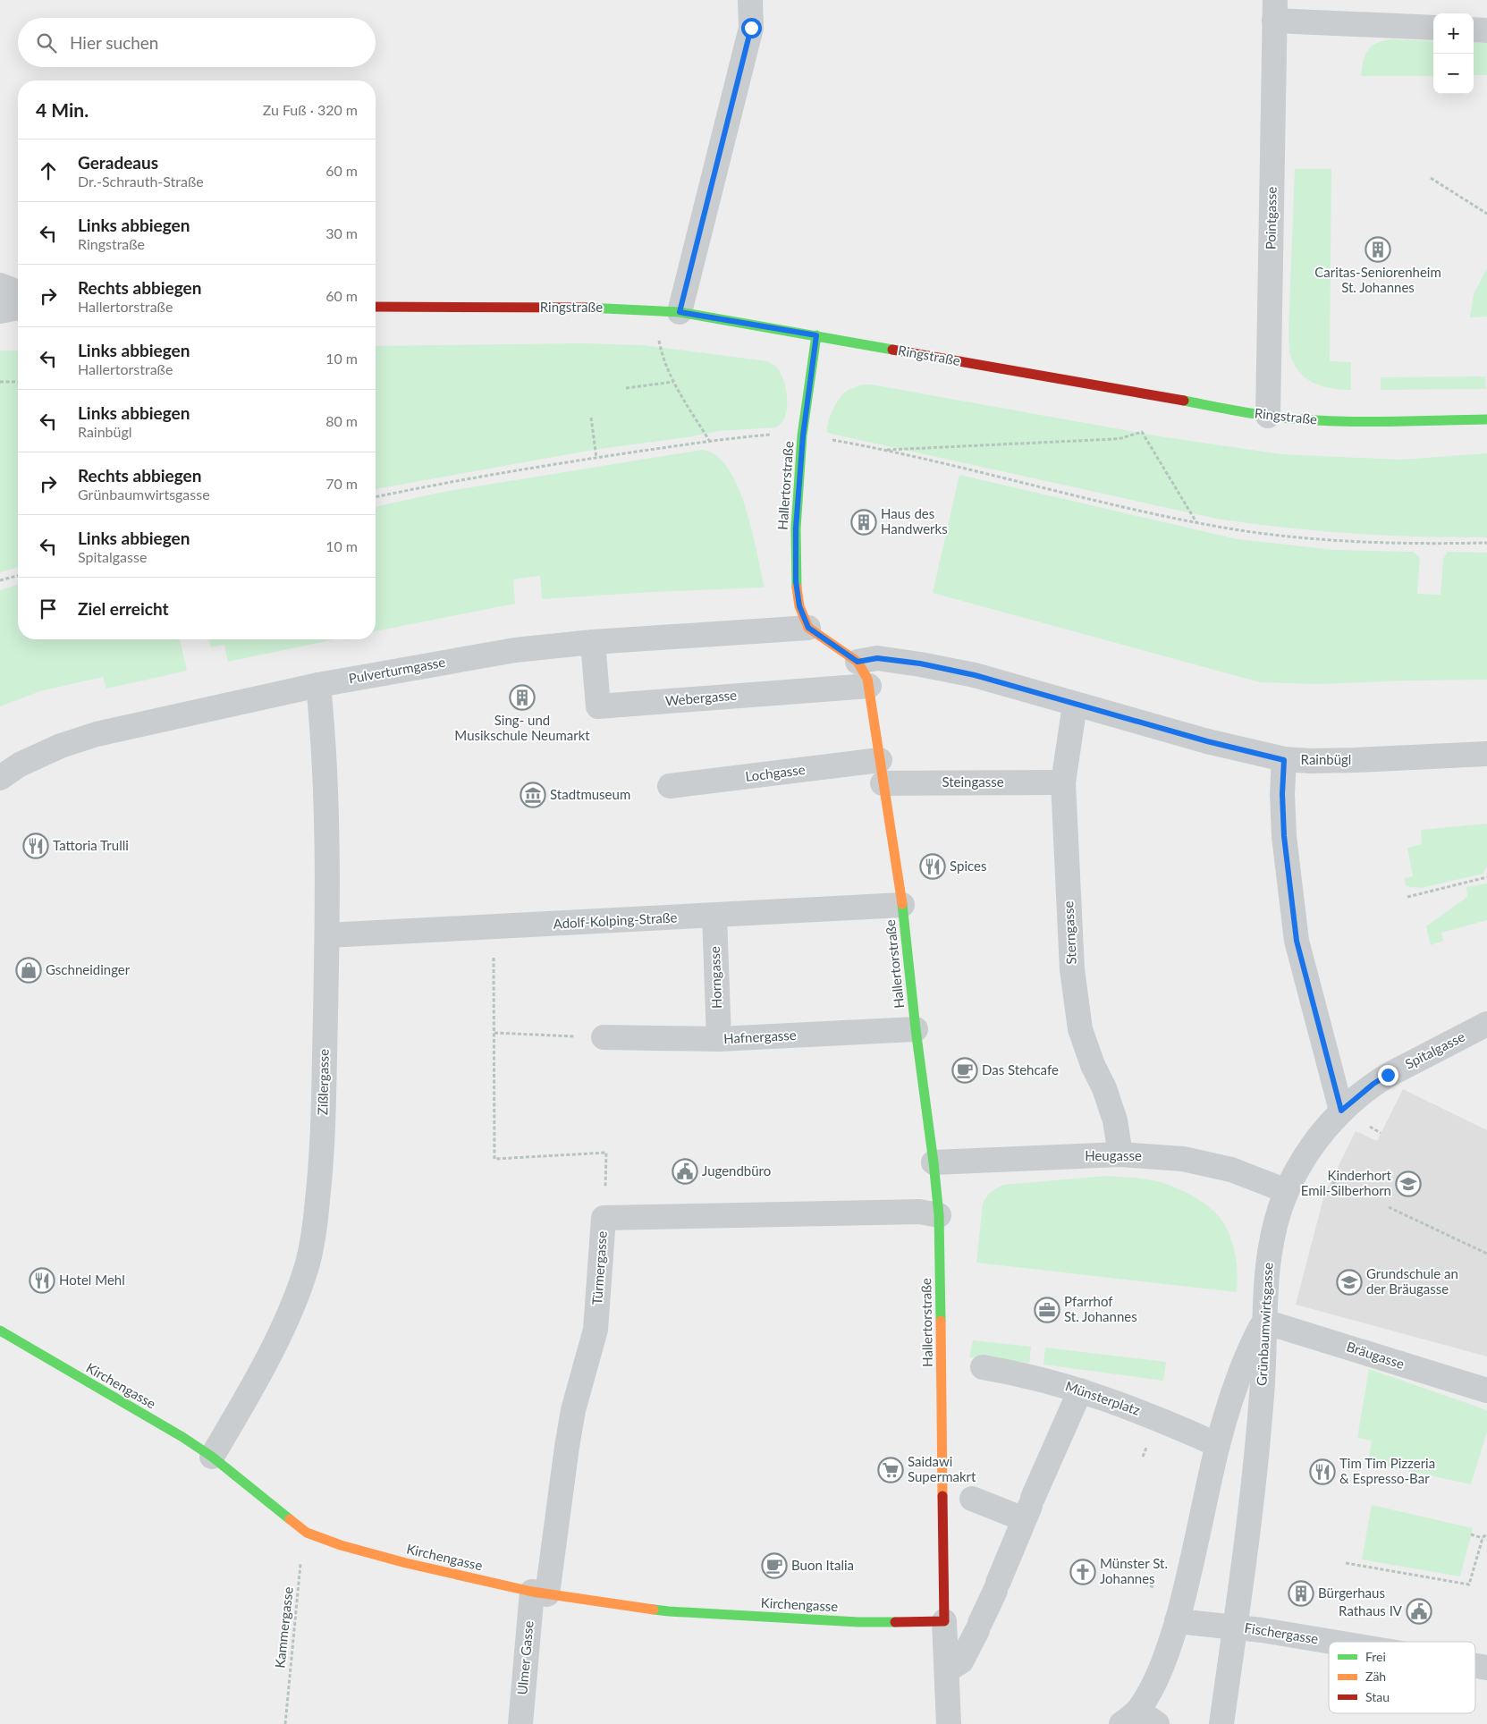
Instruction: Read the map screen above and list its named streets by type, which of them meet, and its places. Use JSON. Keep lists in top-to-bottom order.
{
  "streets": {
    "street": [
      "Pointgasse",
      "Ringstraße",
      "Hallertorstraße",
      "Pulverturmgasse",
      "Webergasse",
      "Rainbügl",
      "Lochgasse",
      "Steingasse",
      "Adolf-Kolping-Straße",
      "Sterngasse",
      "Horngasse",
      "Hafnergasse",
      "Spitalgasse",
      "Zißlergasse",
      "Heugasse",
      "Türmergasse",
      "Grünbaumwirtsgasse",
      "Bräugasse",
      "Kirchengasse",
      "Münsterplatz",
      "Fischergasse",
      "Ulmer Gasse"
    ],
    "path": ["Kammergasse"]
  },
  "crossings": [
    ["Pointgasse", "Ringstraße"],
    ["Ringstraße", "Hallertorstraße"],
    ["Hallertorstraße", "Pulverturmgasse"],
    ["Hallertorstraße", "Webergasse"],
    ["Hallertorstraße", "Rainbügl"],
    ["Hallertorstraße", "Lochgasse"],
    ["Hallertorstraße", "Steingasse"],
    ["Hallertorstraße", "Adolf-Kolping-Straße"],
    ["Hallertorstraße", "Hafnergasse"],
    ["Hallertorstraße", "Heugasse"],
    ["Hallertorstraße", "Türmergasse"],
    ["Hallertorstraße", "Kirchengasse"],
    ["Pulverturmgasse", "Webergasse"],
    ["Pulverturmgasse", "Zißlergasse"],
    ["Rainbügl", "Sterngasse"],
    ["Lochgasse", "Steingasse"],
    ["Steingasse", "Sterngasse"],
    ["Adolf-Kolping-Straße", "Horngasse"],
    ["Adolf-Kolping-Straße", "Zißlergasse"],
    ["Sterngasse", "Heugasse"],
    ["Horngasse", "Hafnergasse"],
    ["Spitalgasse", "Grünbaumwirtsgasse"],
    ["Zißlergasse", "Kirchengasse"],
    ["Heugasse", "Grünbaumwirtsgasse"],
    ["Türmergasse", "Kirchengasse"],
    ["Türmergasse", "Ulmer Gasse"],
    ["Grünbaumwirtsgasse", "Bräugasse"],
    ["Grünbaumwirtsgasse", "Fischergasse"],
    ["Kirchengasse", "Kammergasse"],
    ["Kirchengasse", "Ulmer Gasse"]
  ],
  "places": {
    "building": [
      "Caritas-Seniorenheim St. Johannes",
      "Haus des Handwerks",
      "Sing- und Musikschule Neumarkt",
      "Bürgerhaus"
    ],
    "museum": ["Stadtmuseum"],
    "restaurant": [
      "Tattoria Trulli",
      "Spices",
      "Hotel Mehl",
      "Tim Tim Pizzeria & Espresso-Bar"
    ],
    "shop": ["Gschneidinger"],
    "cafe": ["Das Stehcafe", "Buon Italia"],
    "public building": ["Jugendbüro", "Rathaus IV"],
    "school or university": ["Kinderhort Emil-Silberhorn", "Grundschule an der Bräugasse"],
    "office": ["Pfarrhof St. Johannes"],
    "supermarket": ["Saidawi Supermakrt"],
    "church": ["Münster St. Johannes"]
  },
  "legend": ["Frei", "Zäh", "Stau"],
  "page": {
    "map_buttons": ["+", "−"],
    "search": "Hier suchen",
    "heading": ["4 Min.", "Zu Fuß · 320 m"],
    "list": [
      ["Geradeaus", "Dr.-Schrauth-Straße", "60 m"],
      ["Links abbiegen", "Ringstraße", "30 m"],
      ["Rechts abbiegen", "Hallertorstraße", "60 m"],
      ["Links abbiegen", "Hallertorstraße", "10 m"],
      ["Links abbiegen", "Rainbügl", "80 m"],
      ["Rechts abbiegen", "Grünbaumwirtsgasse", "70 m"],
      ["Links abbiegen", "Spitalgasse", "10 m"],
      "Ziel erreicht"
    ]
  }
}
